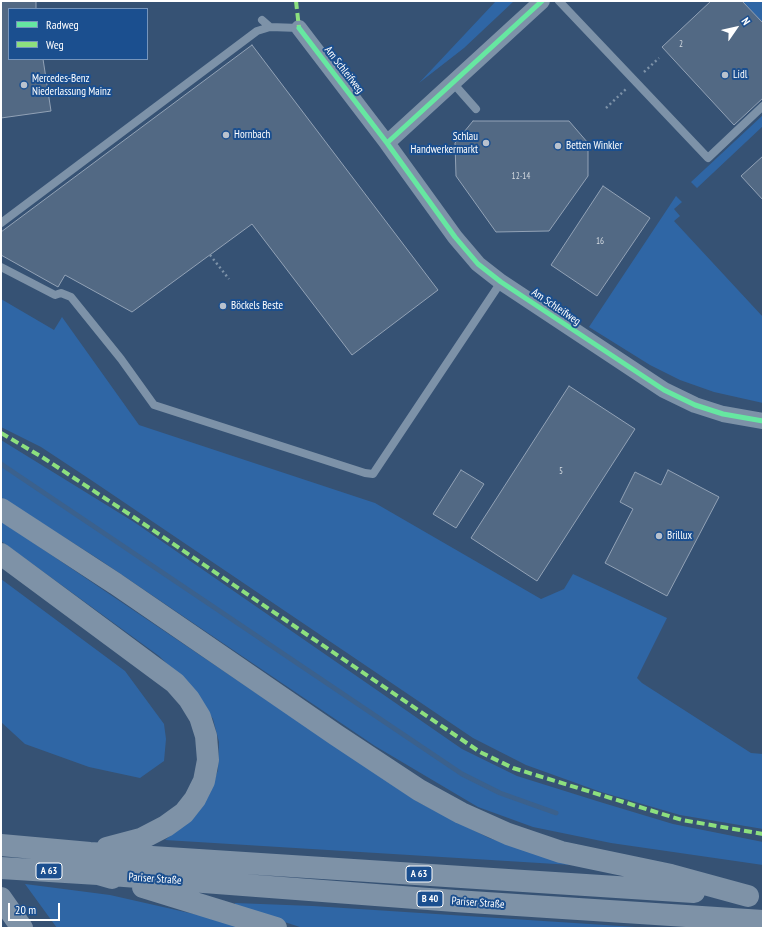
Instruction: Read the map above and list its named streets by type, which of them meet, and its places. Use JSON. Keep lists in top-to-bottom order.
{
  "streets": {
    "highway": ["A 63", "Pariser Straße", "B 40"],
    "street": ["Am Schleifweg"]
  },
  "crossings": [
    ["A 63", "Pariser Straße"]
  ],
  "places": [
    "Lidl",
    "Mercedes-Benz Niederlassung Mainz",
    "Hornbach",
    "Schlau Handwerkermarkt",
    "Betten Winkler",
    "Böckels Beste",
    "Brillux"
  ],
  "house_numbers": [
    "2",
    "12-14",
    "16",
    "5"
  ],
  "legend": ["Radweg", "Weg"],
  "scale_bar": "20 m",
  "north": "top right"
}
